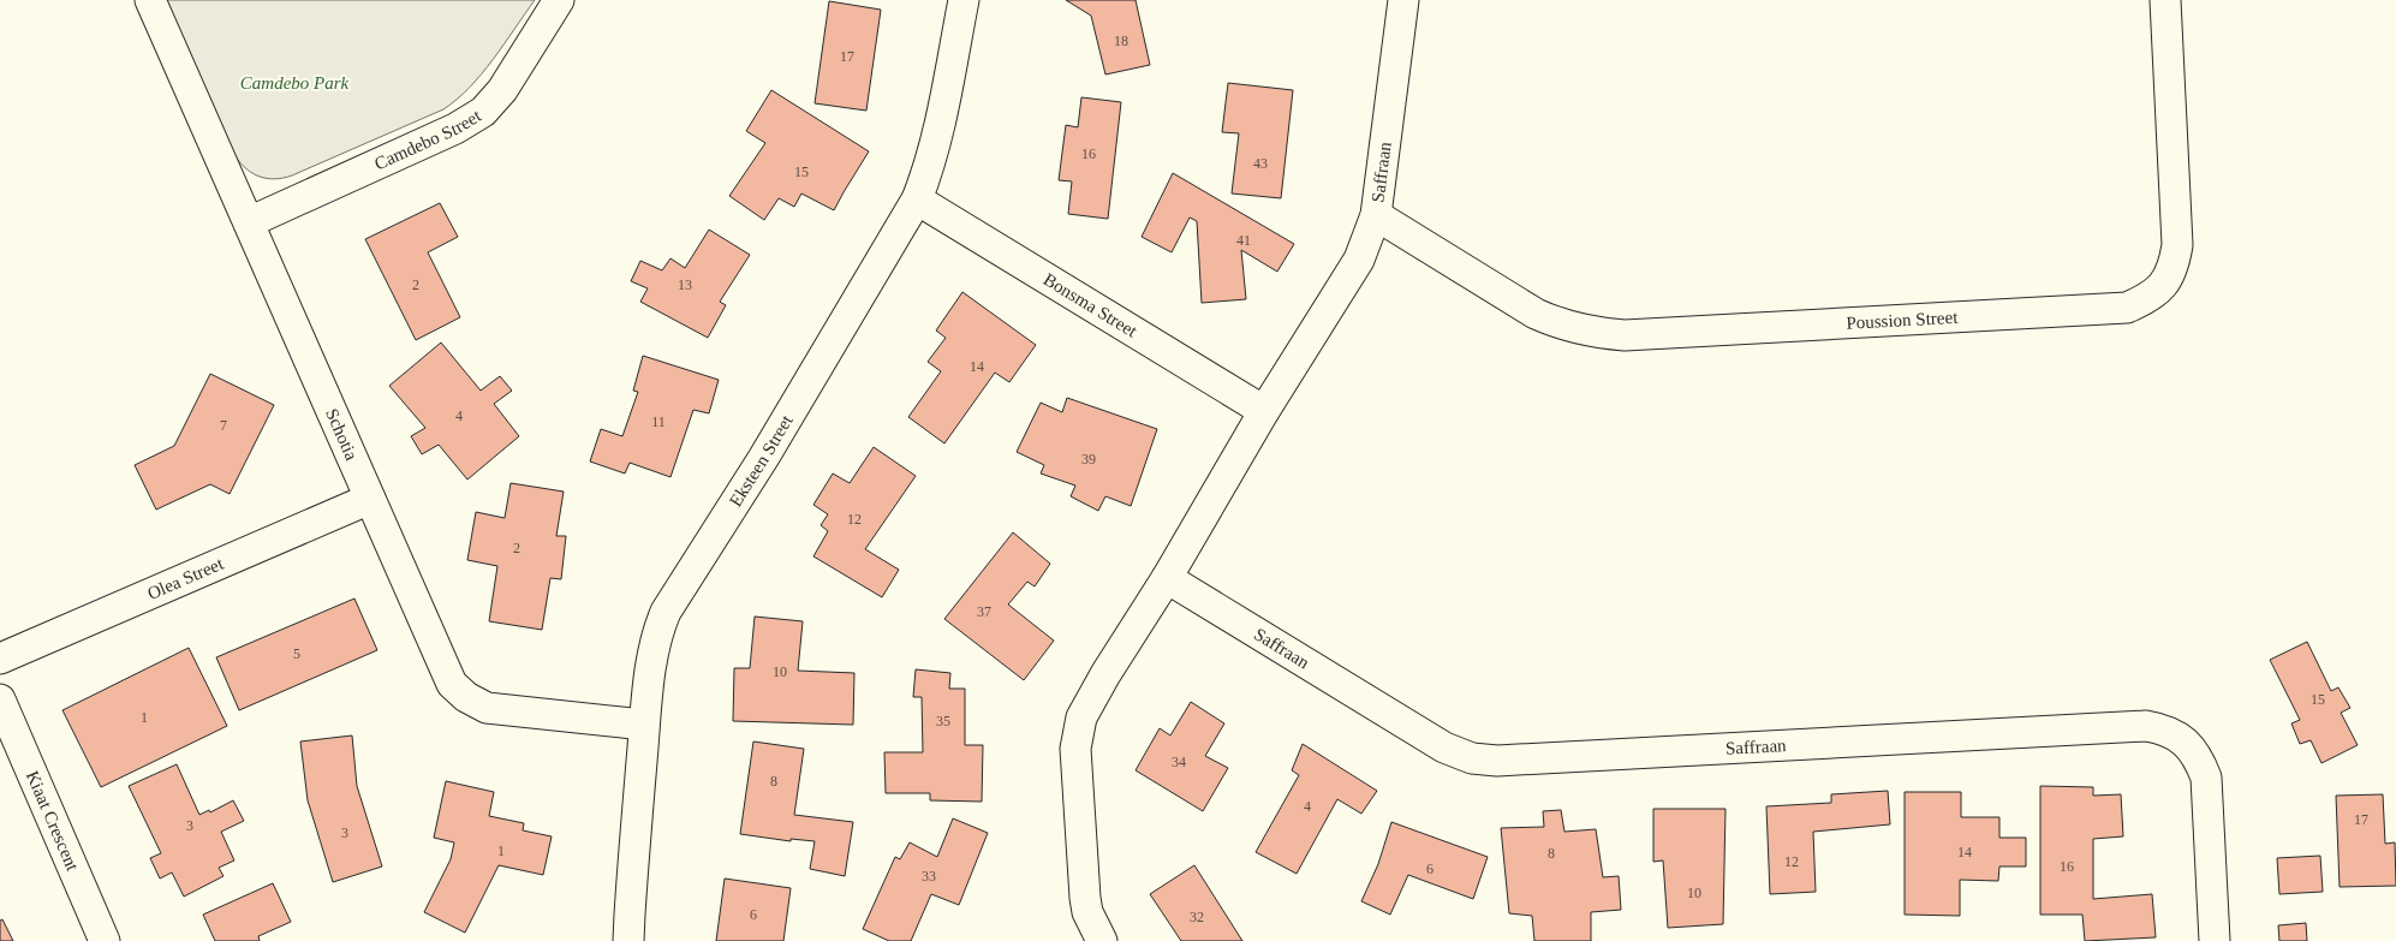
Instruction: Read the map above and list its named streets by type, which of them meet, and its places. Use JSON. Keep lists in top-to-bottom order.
{
  "streets": {
    "street": [
      "Camdebo Street",
      "Saffraan",
      "Bonsma Street",
      "Poussion Street",
      "Schotia",
      "Eksteen Street",
      "Olea Street",
      "Kiaat Crescent"
    ]
  },
  "crossings": [
    ["Camdebo Street", "Schotia"],
    ["Saffraan", "Bonsma Street"],
    ["Saffraan", "Poussion Street"],
    ["Bonsma Street", "Eksteen Street"],
    ["Schotia", "Eksteen Street"],
    ["Schotia", "Olea Street"]
  ],
  "parks": ["Camdebo Park"],
  "house_numbers": [
    "18",
    "17",
    "16",
    "43",
    "15",
    "41",
    "2",
    "13",
    "14",
    "4",
    "11",
    "7",
    "39",
    "12",
    "2",
    "37",
    "5",
    "10",
    "15",
    "1",
    "35",
    "34",
    "8",
    "4",
    "17",
    "3",
    "3",
    "1",
    "14",
    "8",
    "12",
    "16",
    "6",
    "33",
    "10",
    "6",
    "32"
  ]
}
